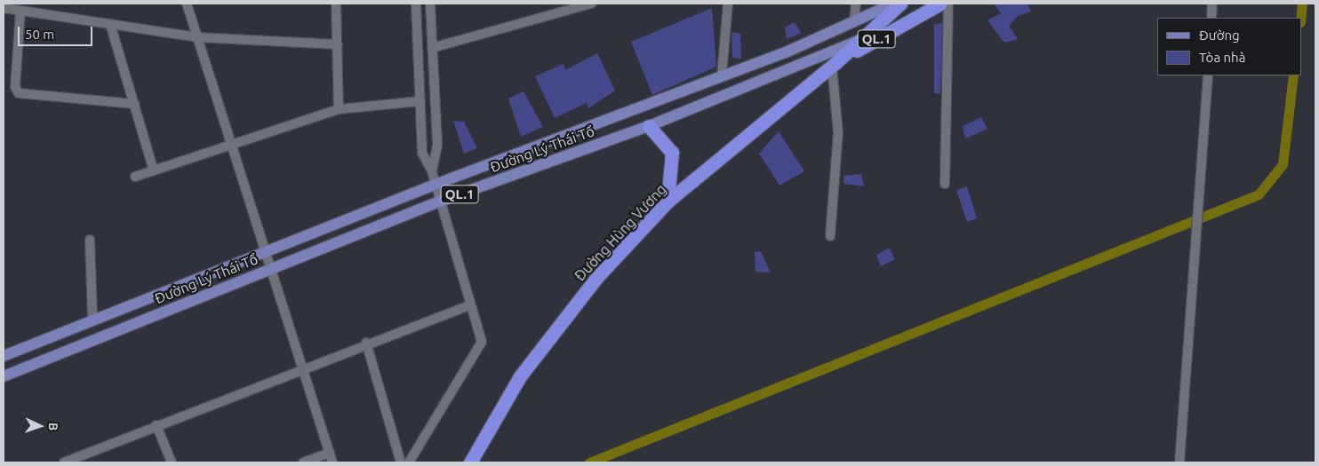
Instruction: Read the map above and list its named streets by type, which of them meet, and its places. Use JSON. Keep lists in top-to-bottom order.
{
  "streets": {
    "highway": ["QL.1", "Đường Hùng Vương"],
    "main road": ["Đường Lý Thái Tổ"]
  },
  "crossings": [
    ["Đường Lý Thái Tổ", "Đường Hùng Vương"]
  ],
  "legend": ["Đường", "Tòa nhà"],
  "scale_bar": "50 m",
  "north": "right"
}
